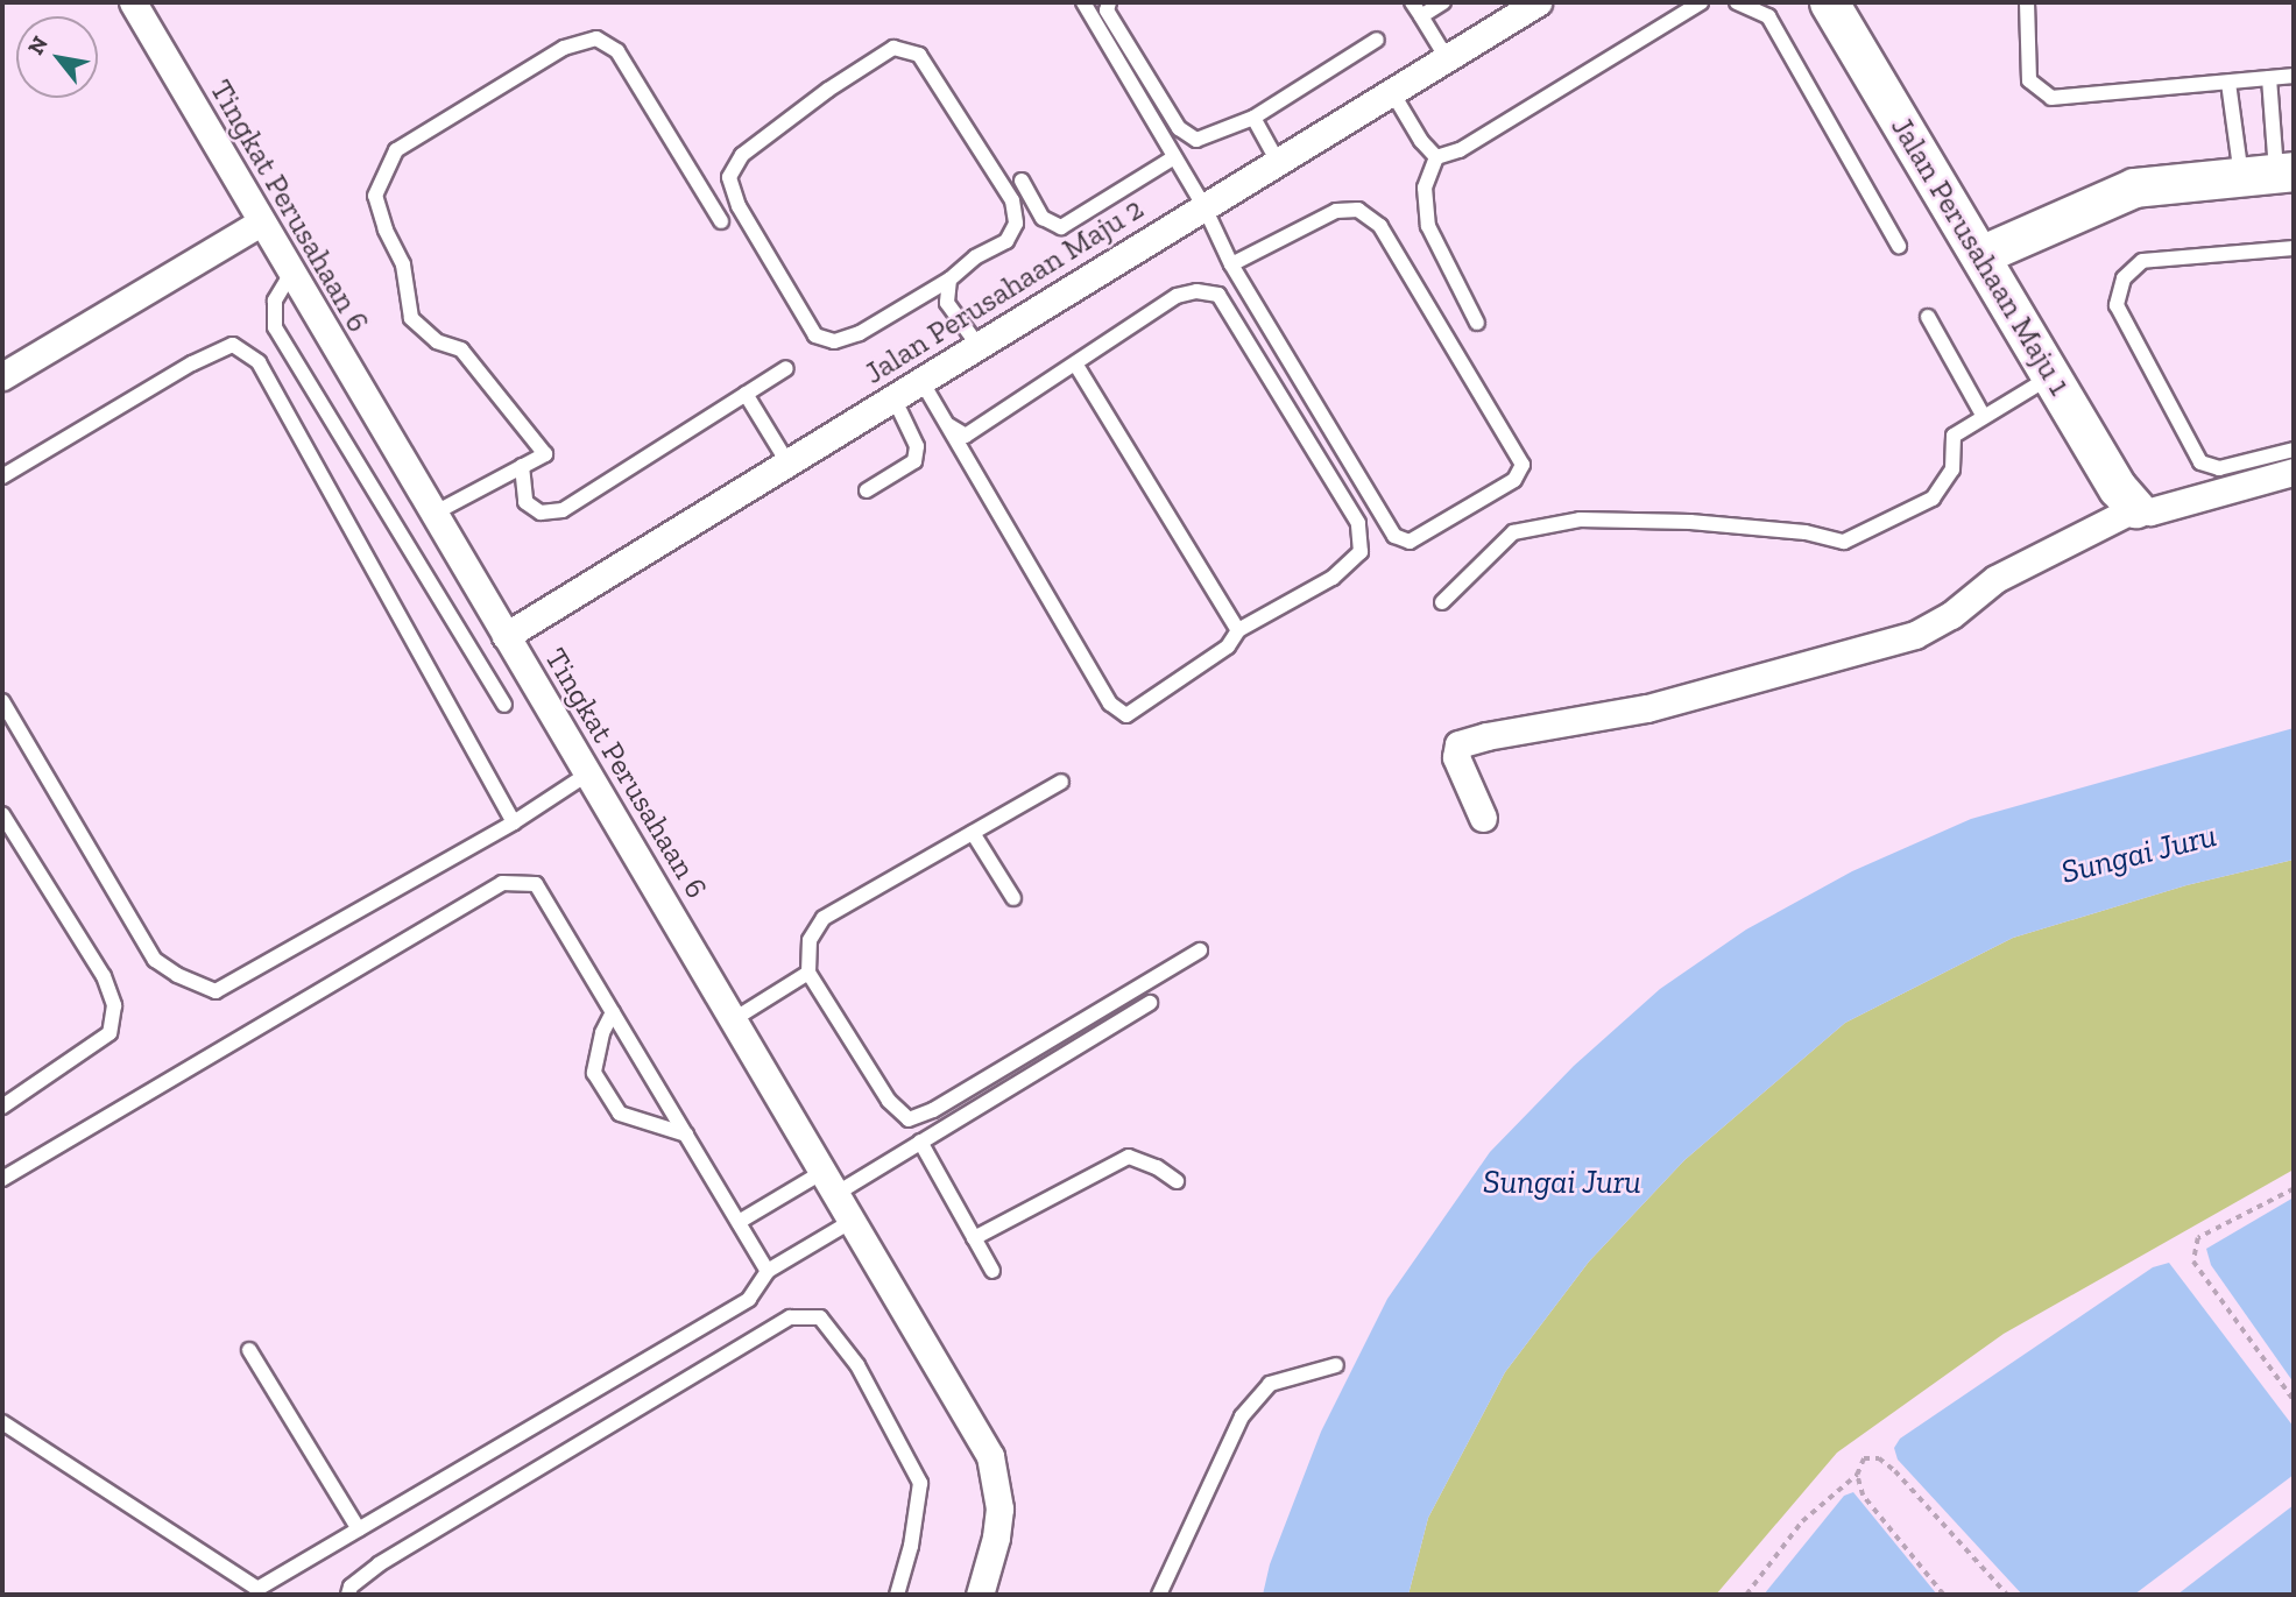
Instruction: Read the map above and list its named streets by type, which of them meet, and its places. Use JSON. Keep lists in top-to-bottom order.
{
  "streets": {
    "street": ["Tingkat Perusahaan 6", "Jalan Perusahaan Maju 1", "Jalan Perusahaan Maju 2"]
  },
  "crossings": [
    ["Tingkat Perusahaan 6", "Jalan Perusahaan Maju 2"]
  ],
  "water": ["Sungai Juru"],
  "north": "top left"
}
